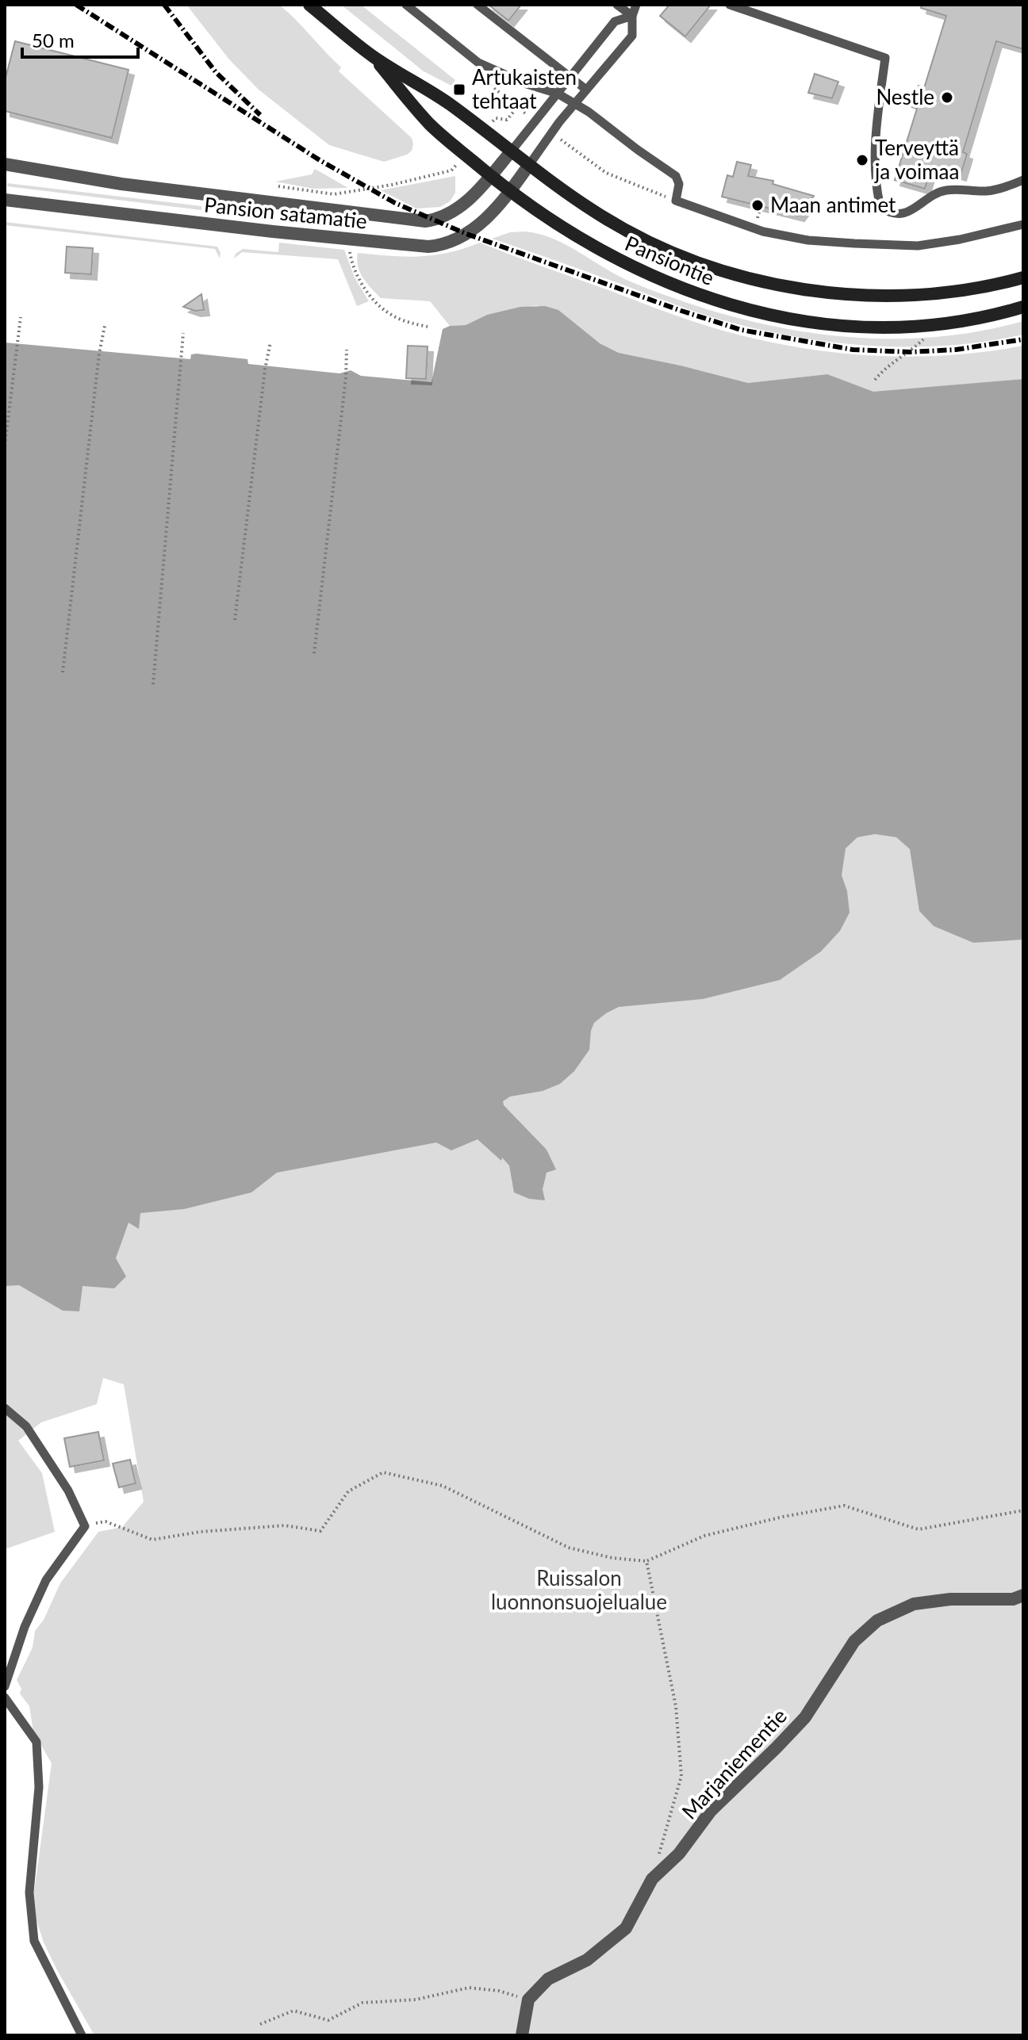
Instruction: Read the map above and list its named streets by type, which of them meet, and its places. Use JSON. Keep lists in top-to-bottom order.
{
  "streets": {
    "street": ["Pansion satamatie", "Pansiontie", "Marjaniementie"]
  },
  "crossings": [
    ["Pansion satamatie", "Pansiontie"]
  ],
  "parks": ["Ruissalon luonnonsuojelualue"],
  "places": {
    "transit": ["Artukaisten tehtaat"],
    "other": ["Nestle", "Terveyttä ja voimaa", "Maan antimet"]
  },
  "scale_bar": "50 m"
}
